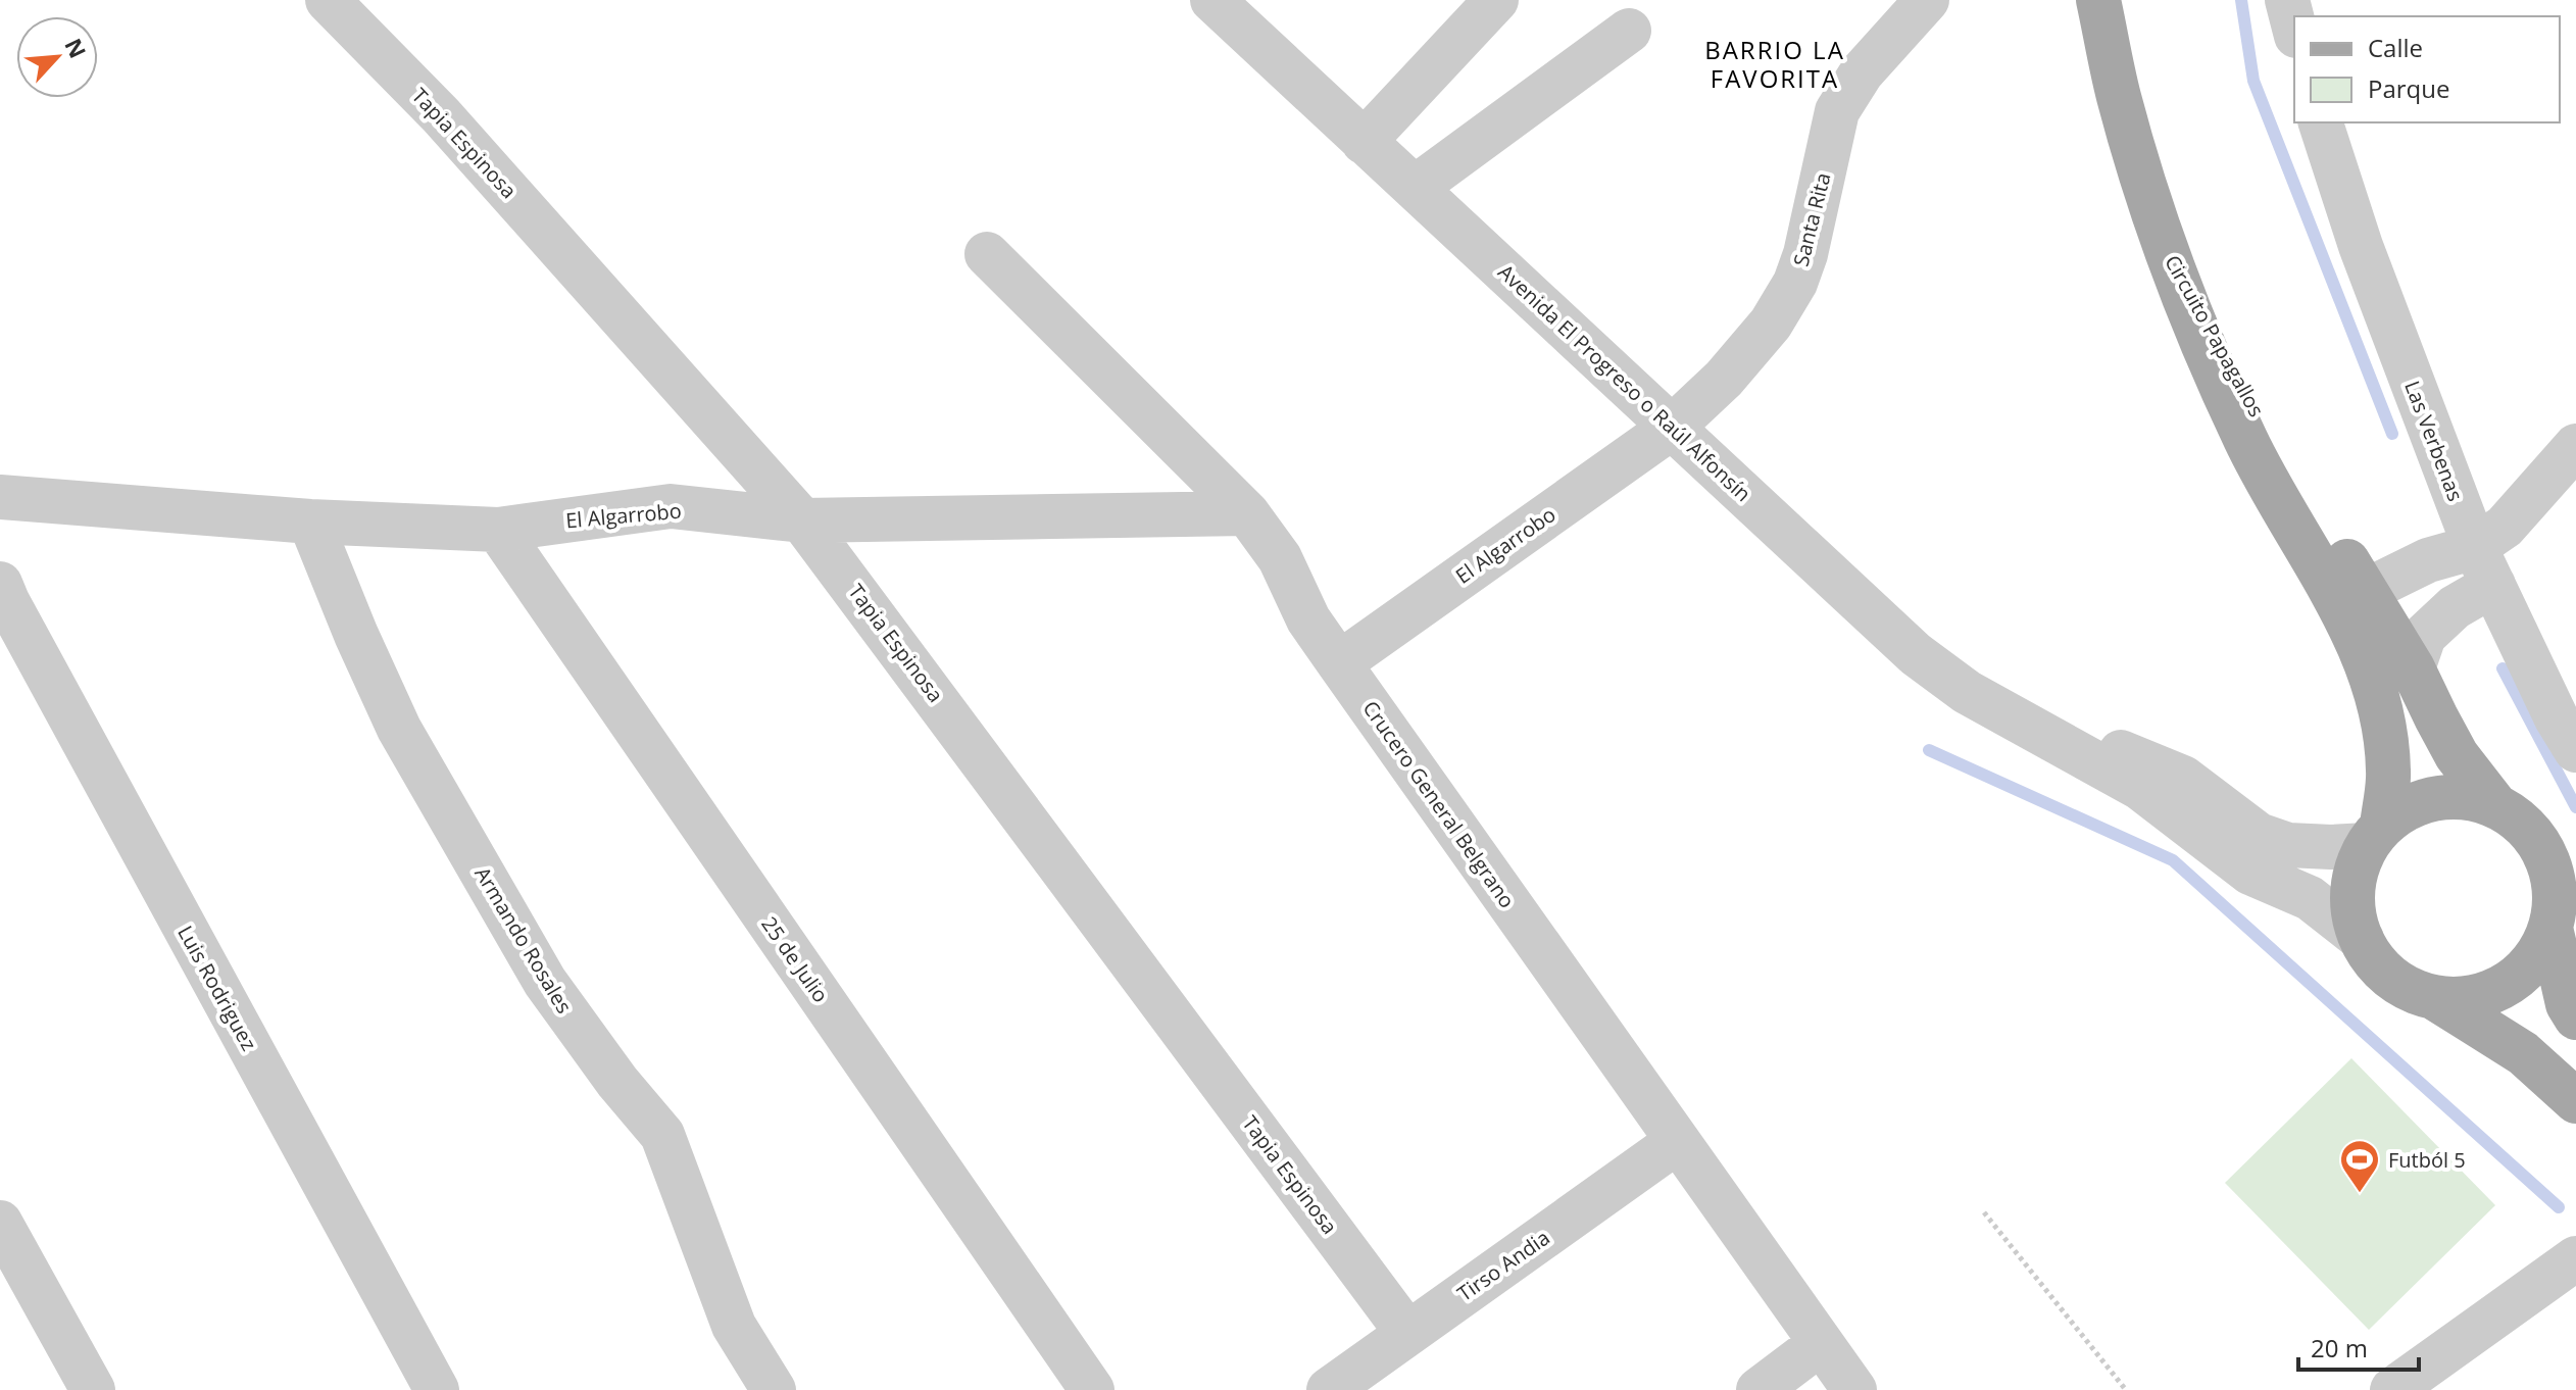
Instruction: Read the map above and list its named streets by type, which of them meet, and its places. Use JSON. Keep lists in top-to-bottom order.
{
  "streets": {
    "main road": ["Circuito Papagallos"],
    "street": [
      "Tapia Espinosa",
      "Santa Rita",
      "Avenida El Progreso o Raúl Alfonsín",
      "Las Verbenas",
      "El Algarrobo",
      "Crucero General Belgrano",
      "Armando Rosales",
      "25 de Julio",
      "Luis Rodriguez",
      "Tirso Andia"
    ]
  },
  "crossings": [
    ["Tapia Espinosa", "El Algarrobo"],
    ["Tapia Espinosa", "Tirso Andia"],
    ["Santa Rita", "Avenida El Progreso o Raúl Alfonsín"],
    ["Santa Rita", "El Algarrobo"],
    ["Circuito Papagallos", "Avenida El Progreso o Raúl Alfonsín"],
    ["Avenida El Progreso o Raúl Alfonsín", "El Algarrobo"],
    ["El Algarrobo", "Crucero General Belgrano"],
    ["El Algarrobo", "Armando Rosales"],
    ["El Algarrobo", "25 de Julio"],
    ["Crucero General Belgrano", "Tirso Andia"]
  ],
  "districts": ["BARRIO LA FAVORITA"],
  "places": {
    "sports": ["Futból 5"]
  },
  "legend": ["Calle", "Parque"],
  "scale_bar": "20 m",
  "north": "top right"
}
